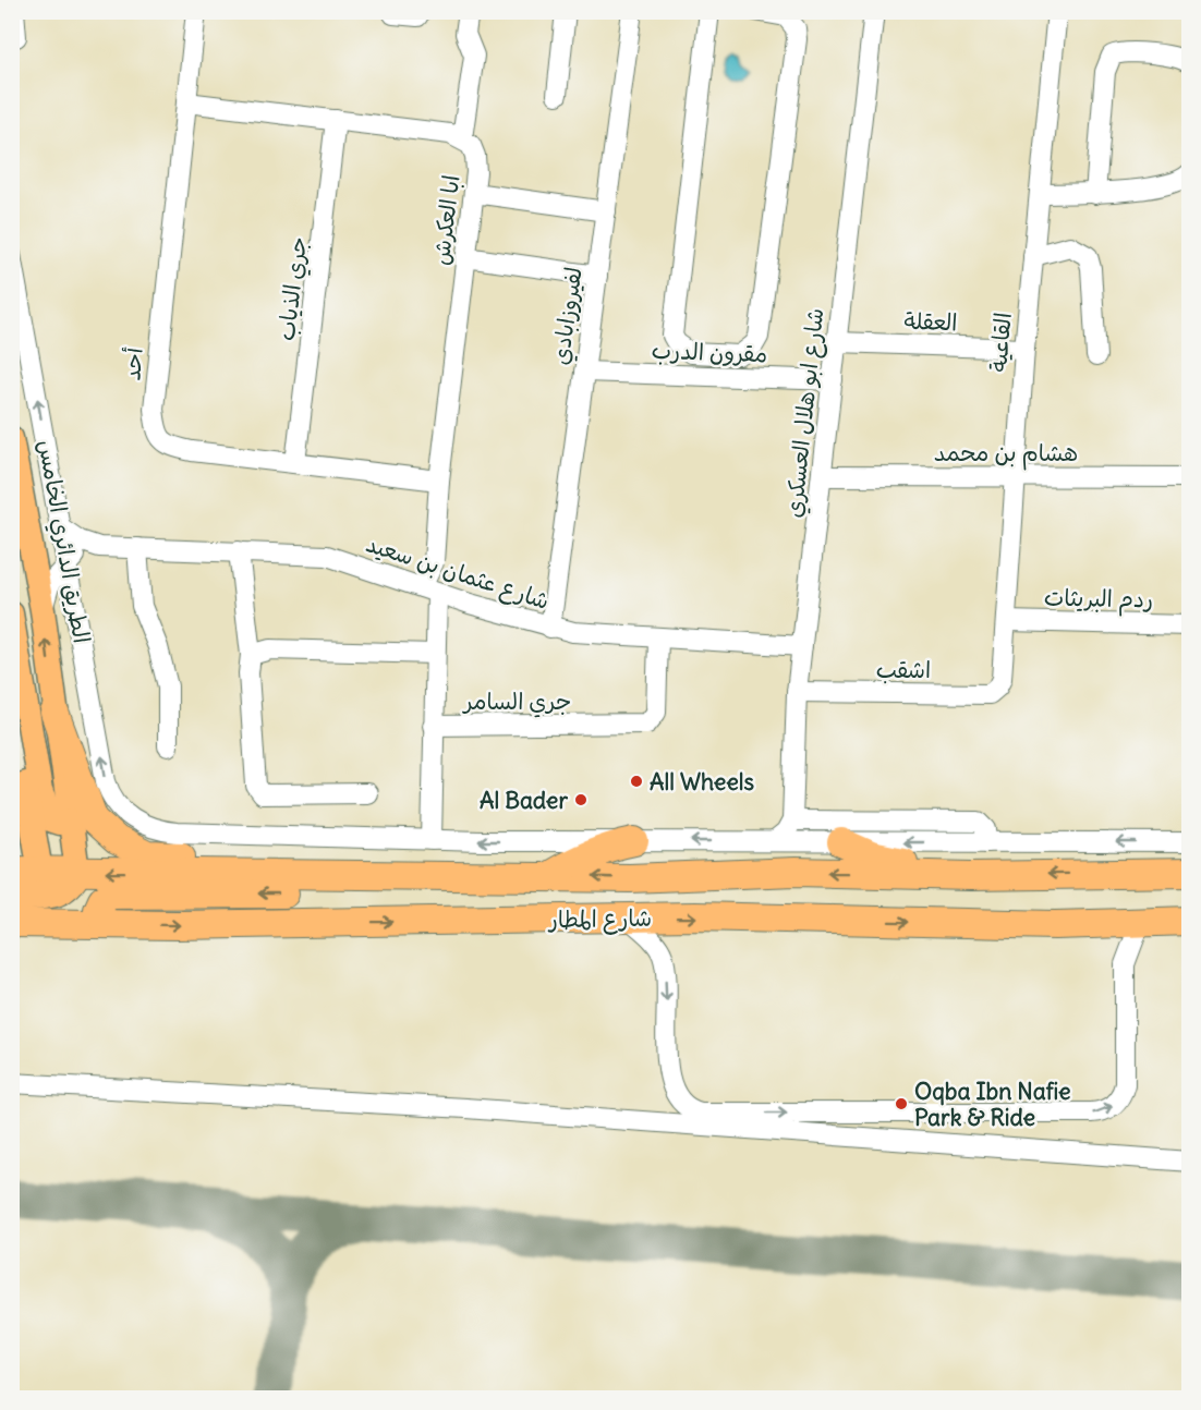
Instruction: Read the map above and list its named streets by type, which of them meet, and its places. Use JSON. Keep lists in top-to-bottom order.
{
  "streets": {
    "highway": ["شارع المطار"],
    "main road": ["الطريق الدائري الخامس"],
    "street": [
      "ابا العكرش",
      "جري الذياب",
      "لفيروزابادي",
      "العقلة",
      "القاعية",
      "مقرون الدرب",
      "أحد",
      "شارع ابو هلال العسكري",
      "هشام بن محمد",
      "شارع عثمان بن سعيد",
      "ردم البريثات",
      "اشقب",
      "جري السامر"
    ]
  },
  "crossings": [
    ["ابا العكرش", "أحد"],
    ["ابا العكرش", "شارع عثمان بن سعيد"],
    ["ابا العكرش", "جري السامر"],
    ["جري الذياب", "أحد"],
    ["لفيروزابادي", "مقرون الدرب"],
    ["لفيروزابادي", "شارع عثمان بن سعيد"],
    ["العقلة", "القاعية"],
    ["العقلة", "شارع ابو هلال العسكري"],
    ["القاعية", "هشام بن محمد"],
    ["القاعية", "ردم البريثات"],
    ["القاعية", "اشقب"],
    ["مقرون الدرب", "شارع ابو هلال العسكري"],
    ["شارع ابو هلال العسكري", "هشام بن محمد"],
    ["شارع ابو هلال العسكري", "شارع عثمان بن سعيد"],
    ["شارع ابو هلال العسكري", "اشقب"],
    ["الطريق الدائري الخامس", "شارع عثمان بن سعيد"],
    ["الطريق الدائري الخامس", "شارع المطار"],
    ["شارع عثمان بن سعيد", "جري السامر"]
  ],
  "one_way": ["الطريق الدائري الخامس"],
  "places": ["All Wheels", "Al Bader", "Oqba Ibn Nafie Park & Ride"]
}
